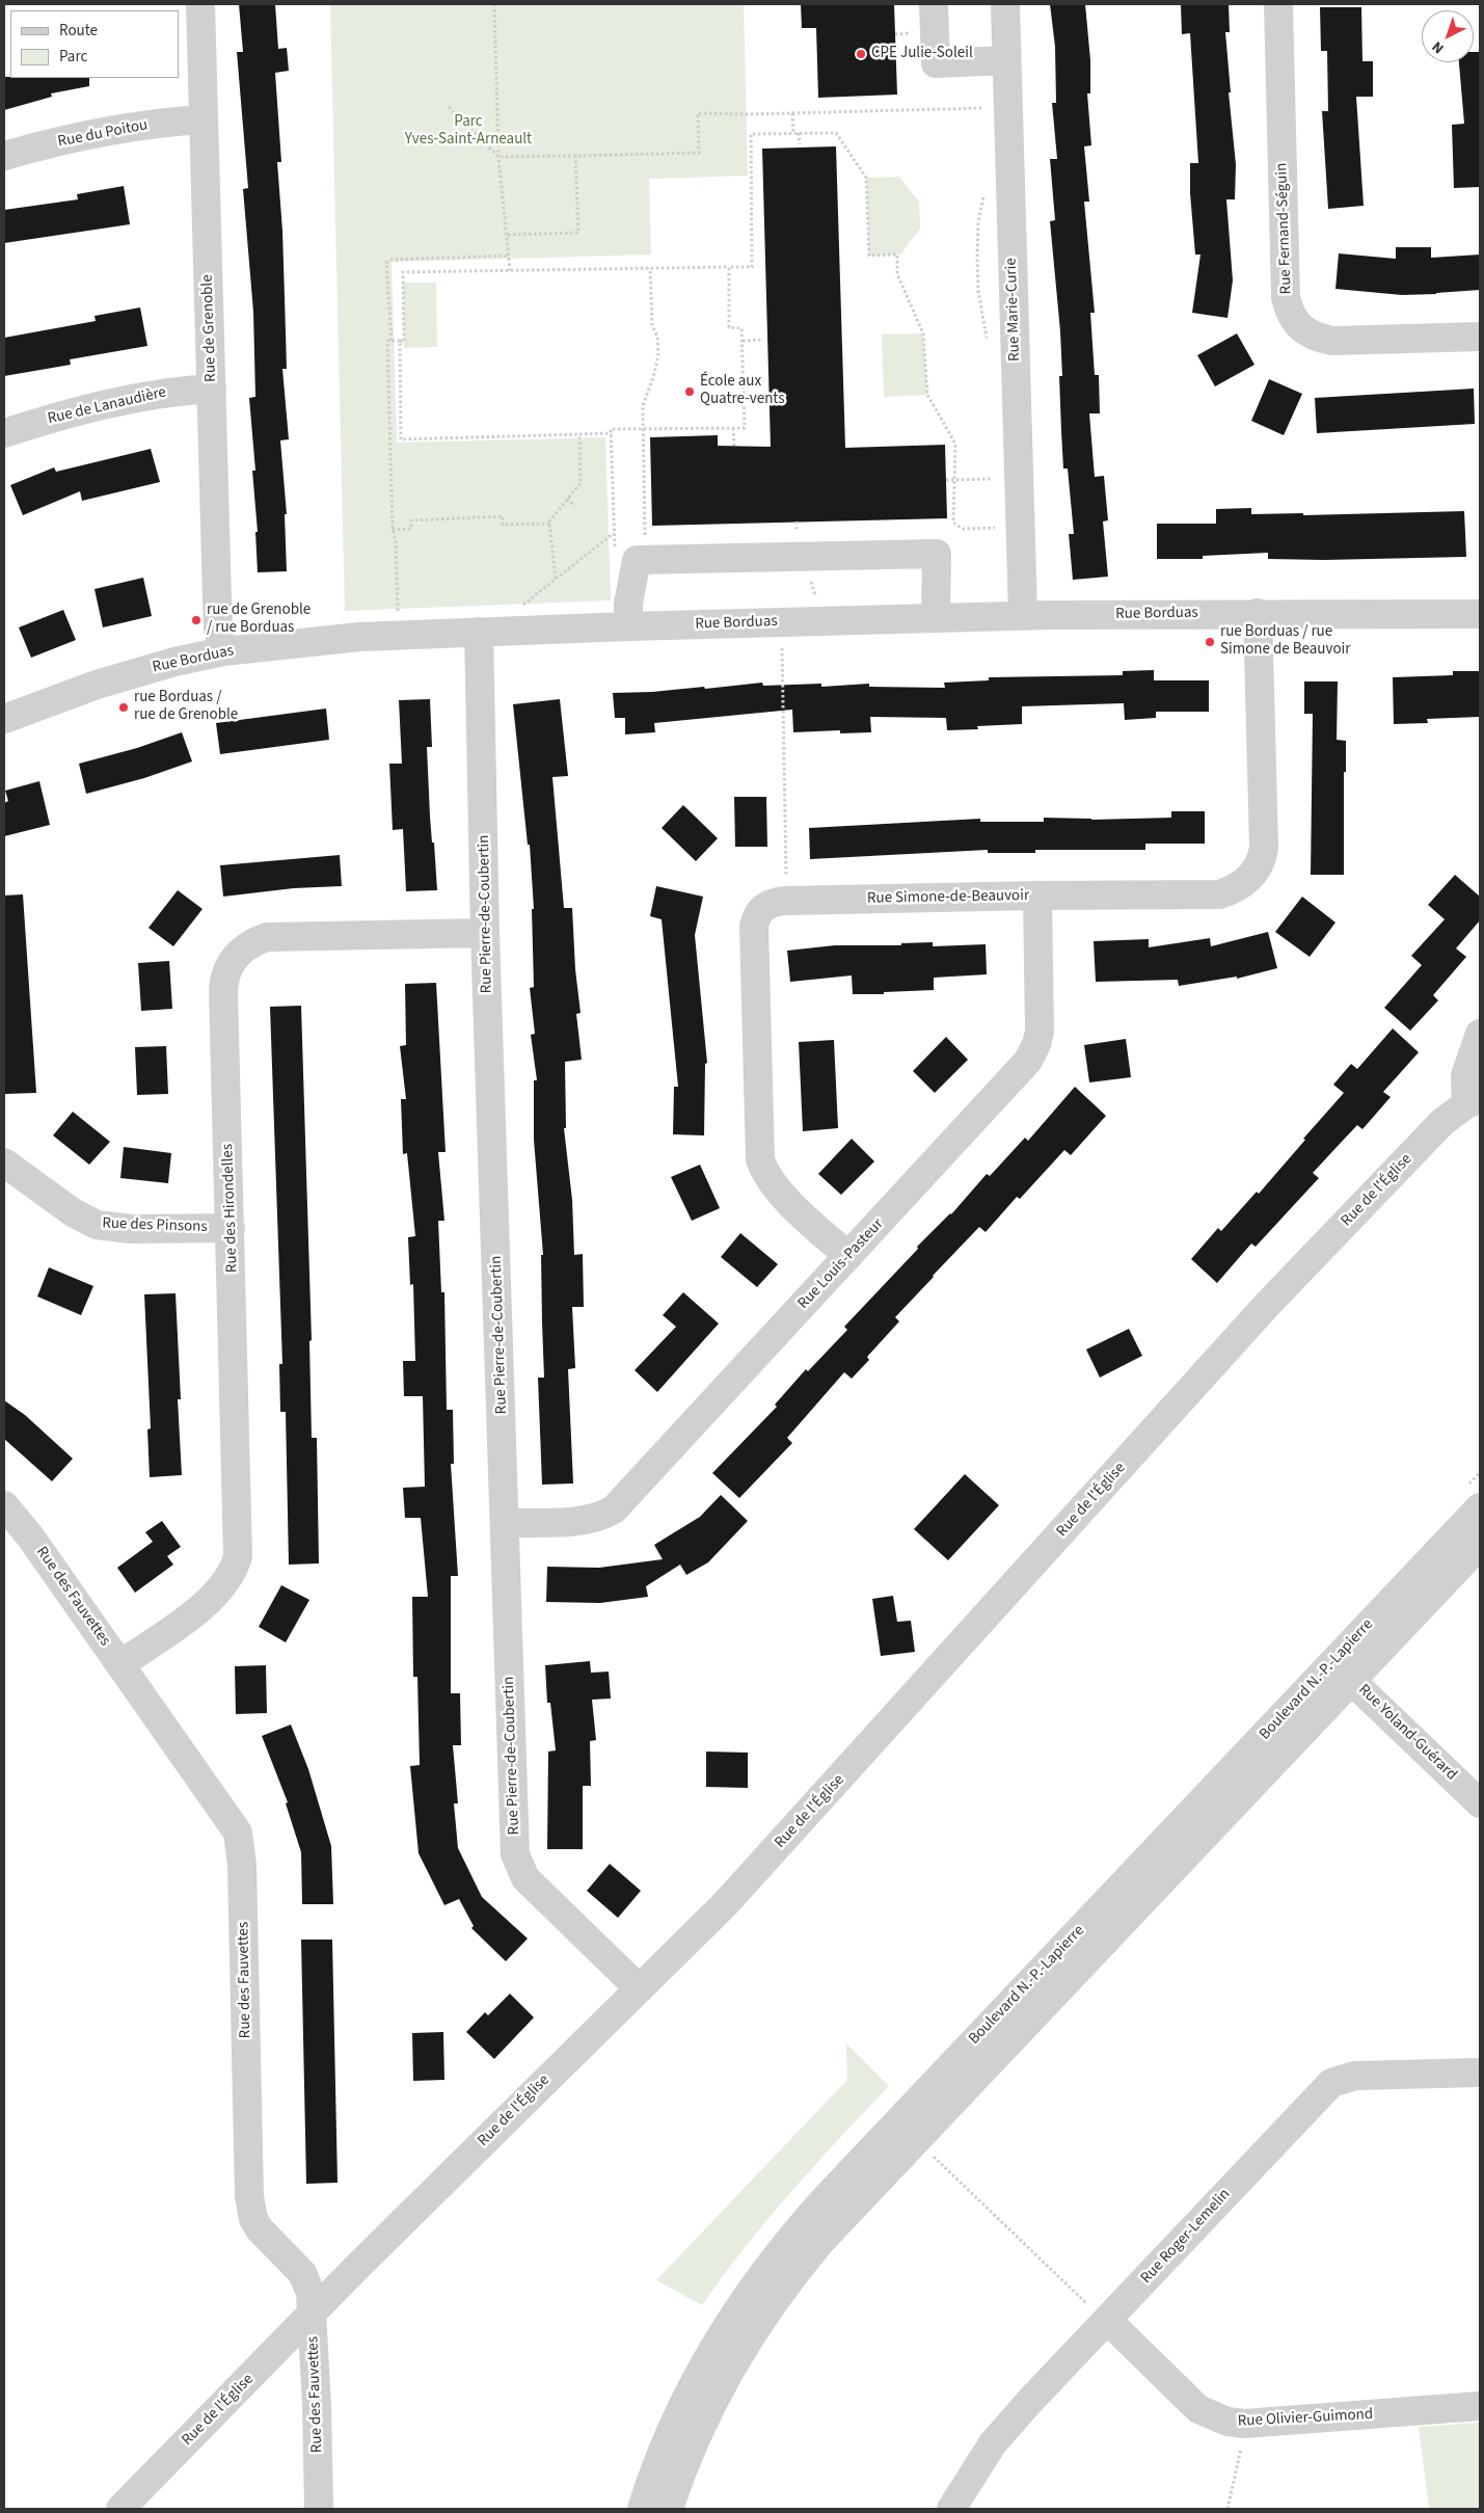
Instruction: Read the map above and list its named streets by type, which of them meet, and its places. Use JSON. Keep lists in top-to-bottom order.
{
  "streets": {
    "street": [
      "Rue du Poitou",
      "Rue Fernand-Séguin",
      "Rue Marie-Curie",
      "Rue de Grenoble",
      "Rue de Lanaudière",
      "Rue Borduas",
      "Rue Simone-de-Beauvoir",
      "Rue Pierre-de-Coubertin",
      "Rue de l'Église",
      "Rue des Hirondelles",
      "Rue des Pinsons",
      "Rue Louis-Pasteur",
      "Rue des Fauvettes",
      "Boulevard N.-P.-Lapierre",
      "Rue Yoland-Guérard",
      "Rue Roger-Lemelin",
      "Rue Olivier-Guimond"
    ]
  },
  "crossings": [
    ["Rue du Poitou", "Rue de Grenoble"],
    ["Rue Marie-Curie", "Rue Borduas"],
    ["Rue de Grenoble", "Rue de Lanaudière"],
    ["Rue de Grenoble", "Rue Borduas"],
    ["Rue Borduas", "Rue Simone-de-Beauvoir"],
    ["Rue Borduas", "Rue Pierre-de-Coubertin"],
    ["Rue Simone-de-Beauvoir", "Rue Louis-Pasteur"],
    ["Rue Pierre-de-Coubertin", "Rue de l'Église"],
    ["Rue Pierre-de-Coubertin", "Rue des Hirondelles"],
    ["Rue Pierre-de-Coubertin", "Rue Louis-Pasteur"],
    ["Rue de l'Église", "Rue des Fauvettes"],
    ["Rue des Hirondelles", "Rue des Pinsons"],
    ["Rue des Hirondelles", "Rue des Fauvettes"],
    ["Boulevard N.-P.-Lapierre", "Rue Yoland-Guérard"],
    ["Rue Roger-Lemelin", "Rue Olivier-Guimond"]
  ],
  "parks": ["Parc Yves-Saint-Arneault"],
  "places": [
    "CPE Julie-Soleil",
    "École aux Quatre-vents",
    "rue de Grenoble / rue Borduas",
    "rue Borduas / rue Simone de Beauvoir",
    "rue Borduas / rue de Grenoble"
  ],
  "legend": ["Route", "Parc"],
  "north": "bottom left"
}
